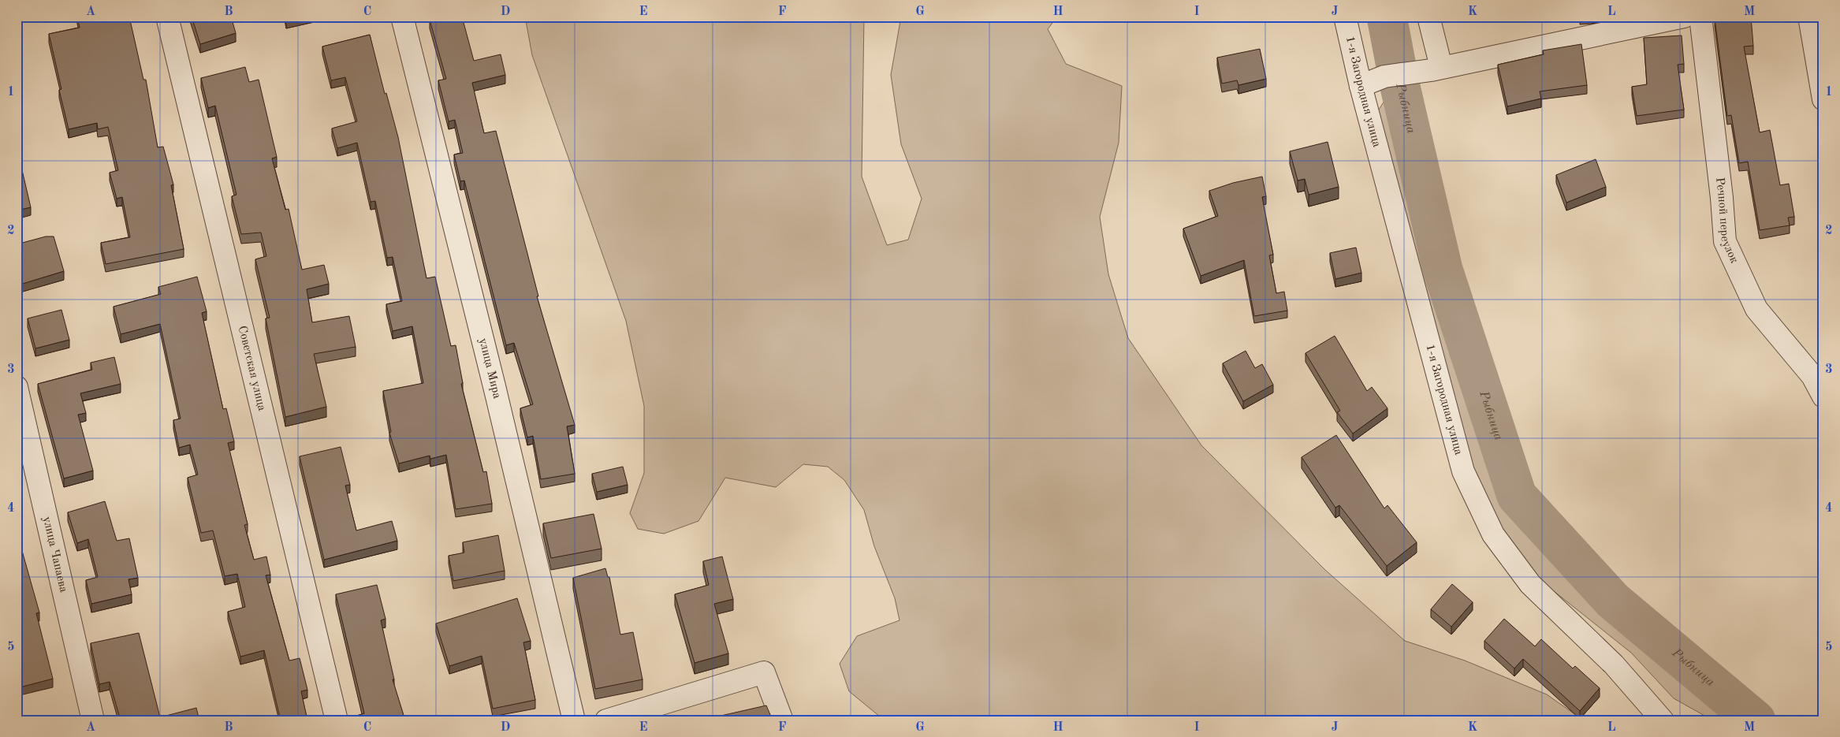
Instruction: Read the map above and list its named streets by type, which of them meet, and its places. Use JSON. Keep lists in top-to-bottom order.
{
  "streets": {
    "street": [
      "1-я Загородная улица",
      "Речной переулок",
      "улица Мира",
      "Советская улица",
      "улица Чапаева"
    ]
  },
  "water": ["Рыбница"],
  "grid": {
    "columns": [
      "A",
      "B",
      "C",
      "D",
      "E",
      "F",
      "G",
      "H",
      "I",
      "J",
      "K",
      "L",
      "M"
    ],
    "rows": [
      "1",
      "2",
      "3",
      "4",
      "5"
    ]
  }
}
